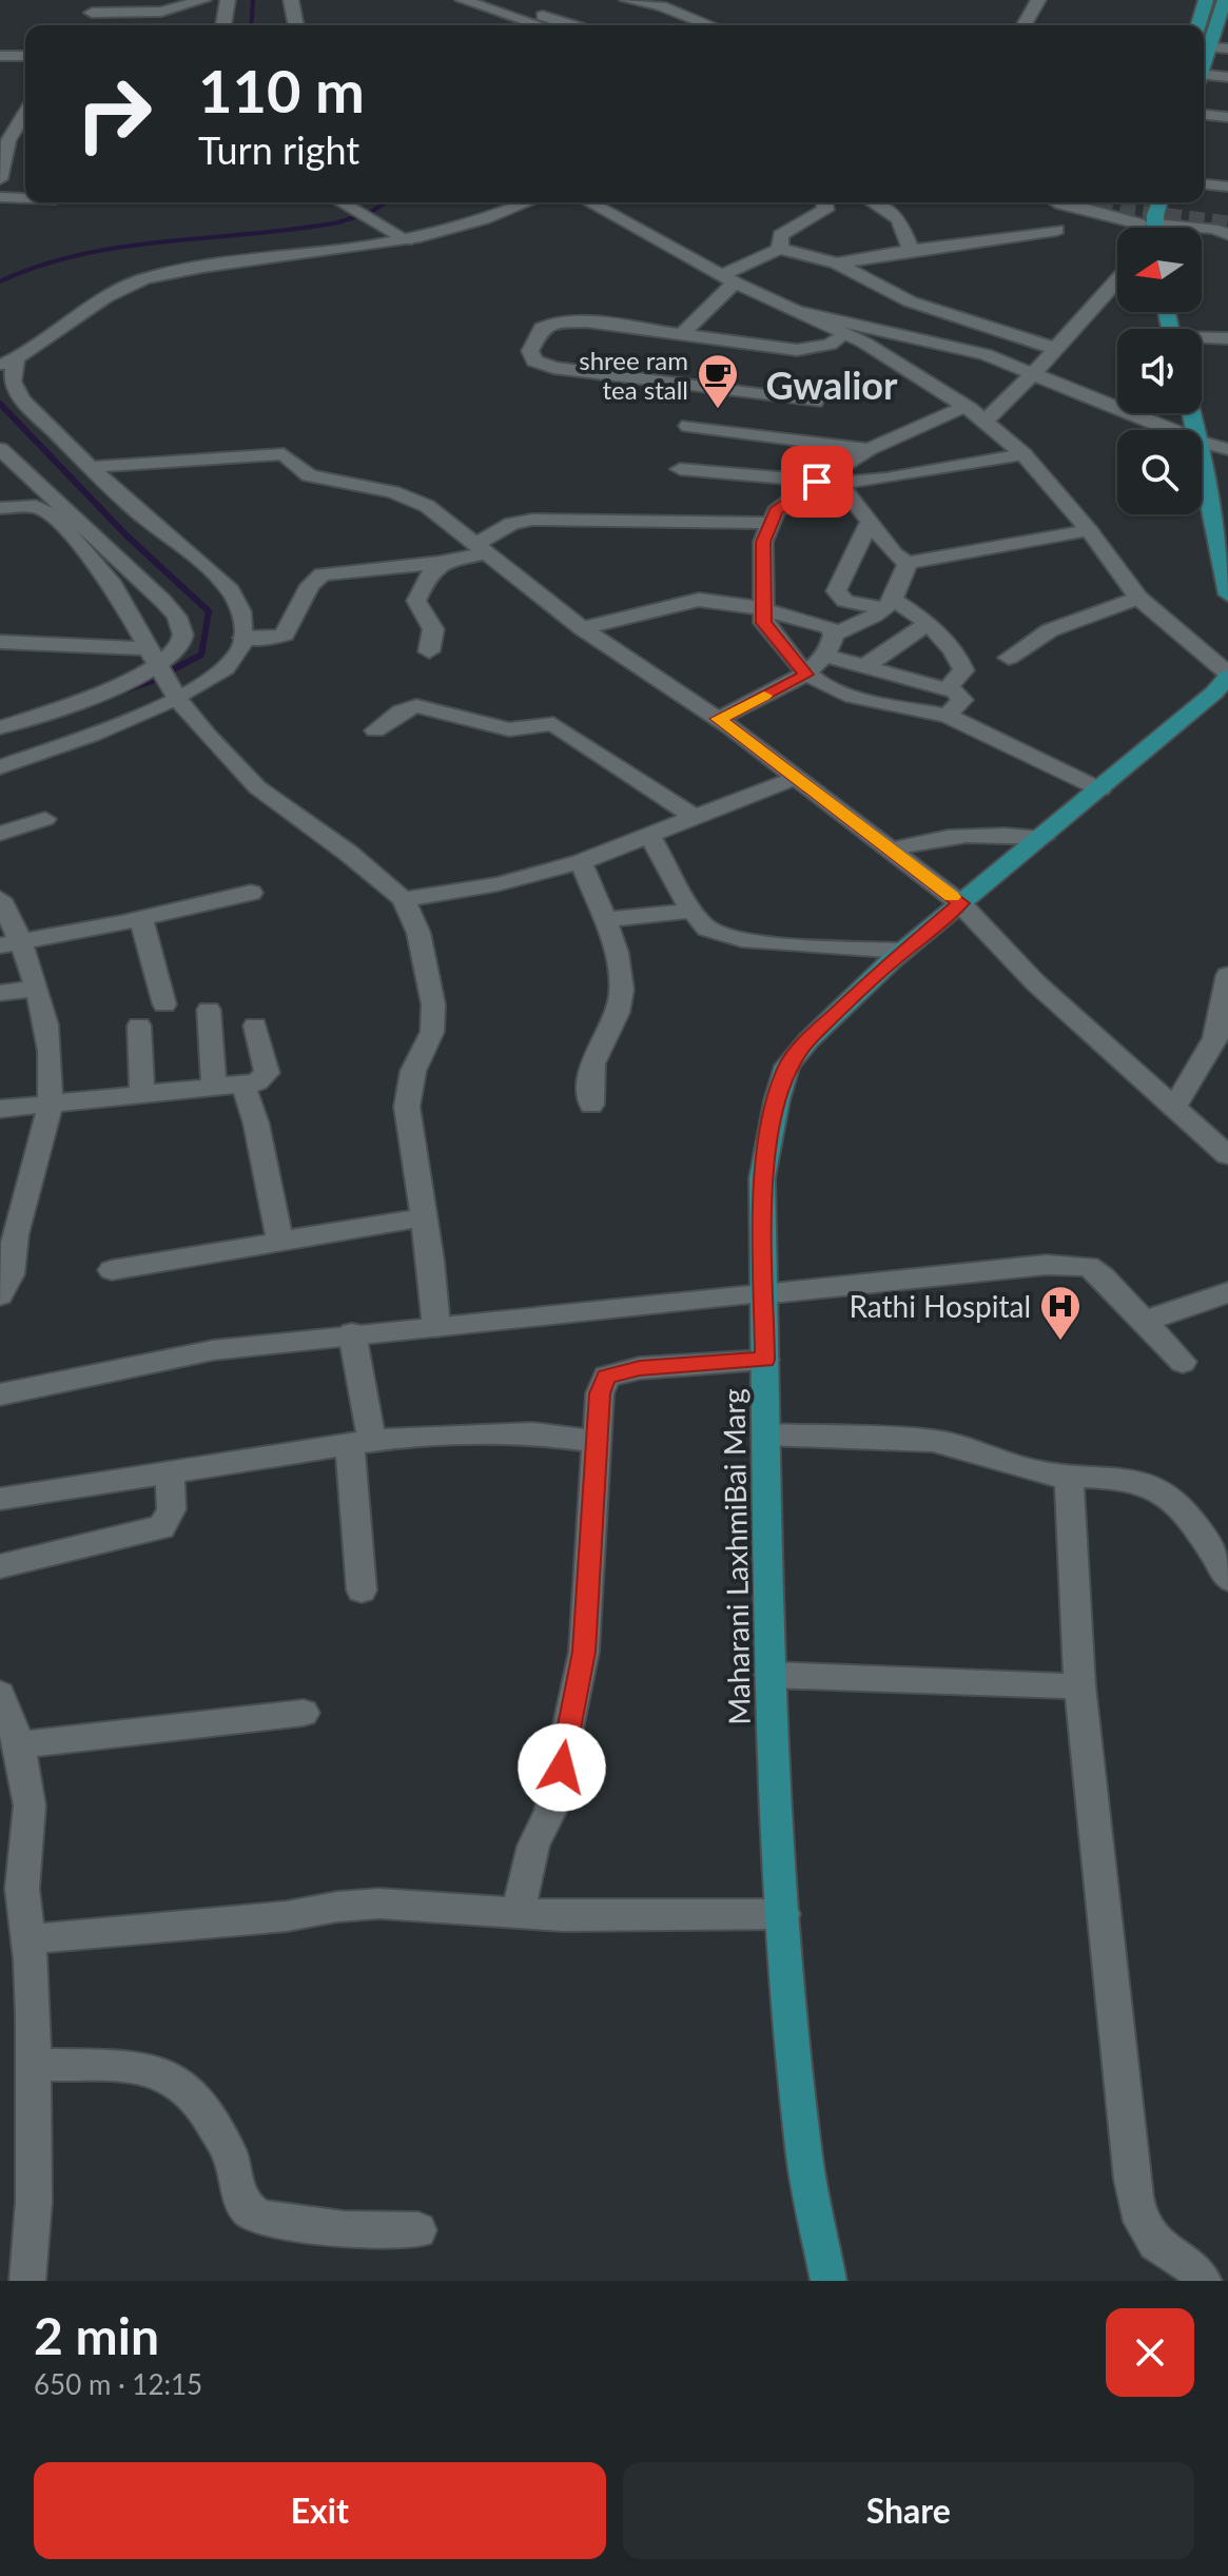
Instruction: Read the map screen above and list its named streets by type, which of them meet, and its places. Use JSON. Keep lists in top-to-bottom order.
{
  "streets": {
    "main road": ["Maharani LaxhmiBai Marg"]
  },
  "districts": ["Gwalior"],
  "places": {
    "cafe": ["shree ram tea stall"],
    "hospital": ["Rathi Hospital"]
  },
  "north": "left",
  "page": {
    "turn": ["110 m", "Turn right"],
    "heading": ["2 min", "650 m · 12:15"],
    "buttons": ["Exit", "Share"]
  }
}
